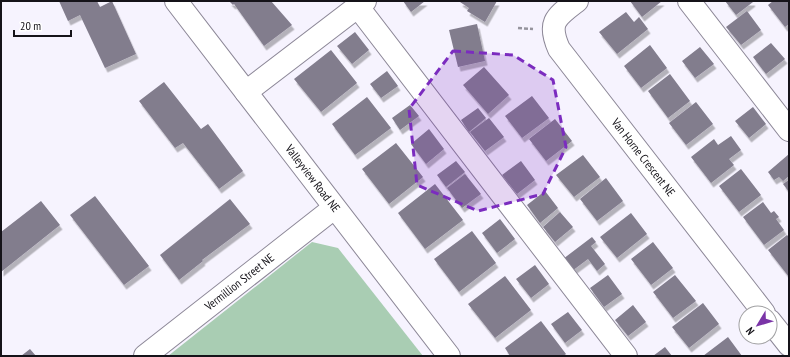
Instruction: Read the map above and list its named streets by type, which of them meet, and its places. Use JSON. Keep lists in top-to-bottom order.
{
  "streets": {
    "street": ["Van Horne Crescent NE", "Valleyview Road NE", "Vermillion Street NE"]
  },
  "crossings": [
    ["Valleyview Road NE", "Vermillion Street NE"]
  ],
  "scale_bar": "20 m",
  "north": "bottom left"
}
